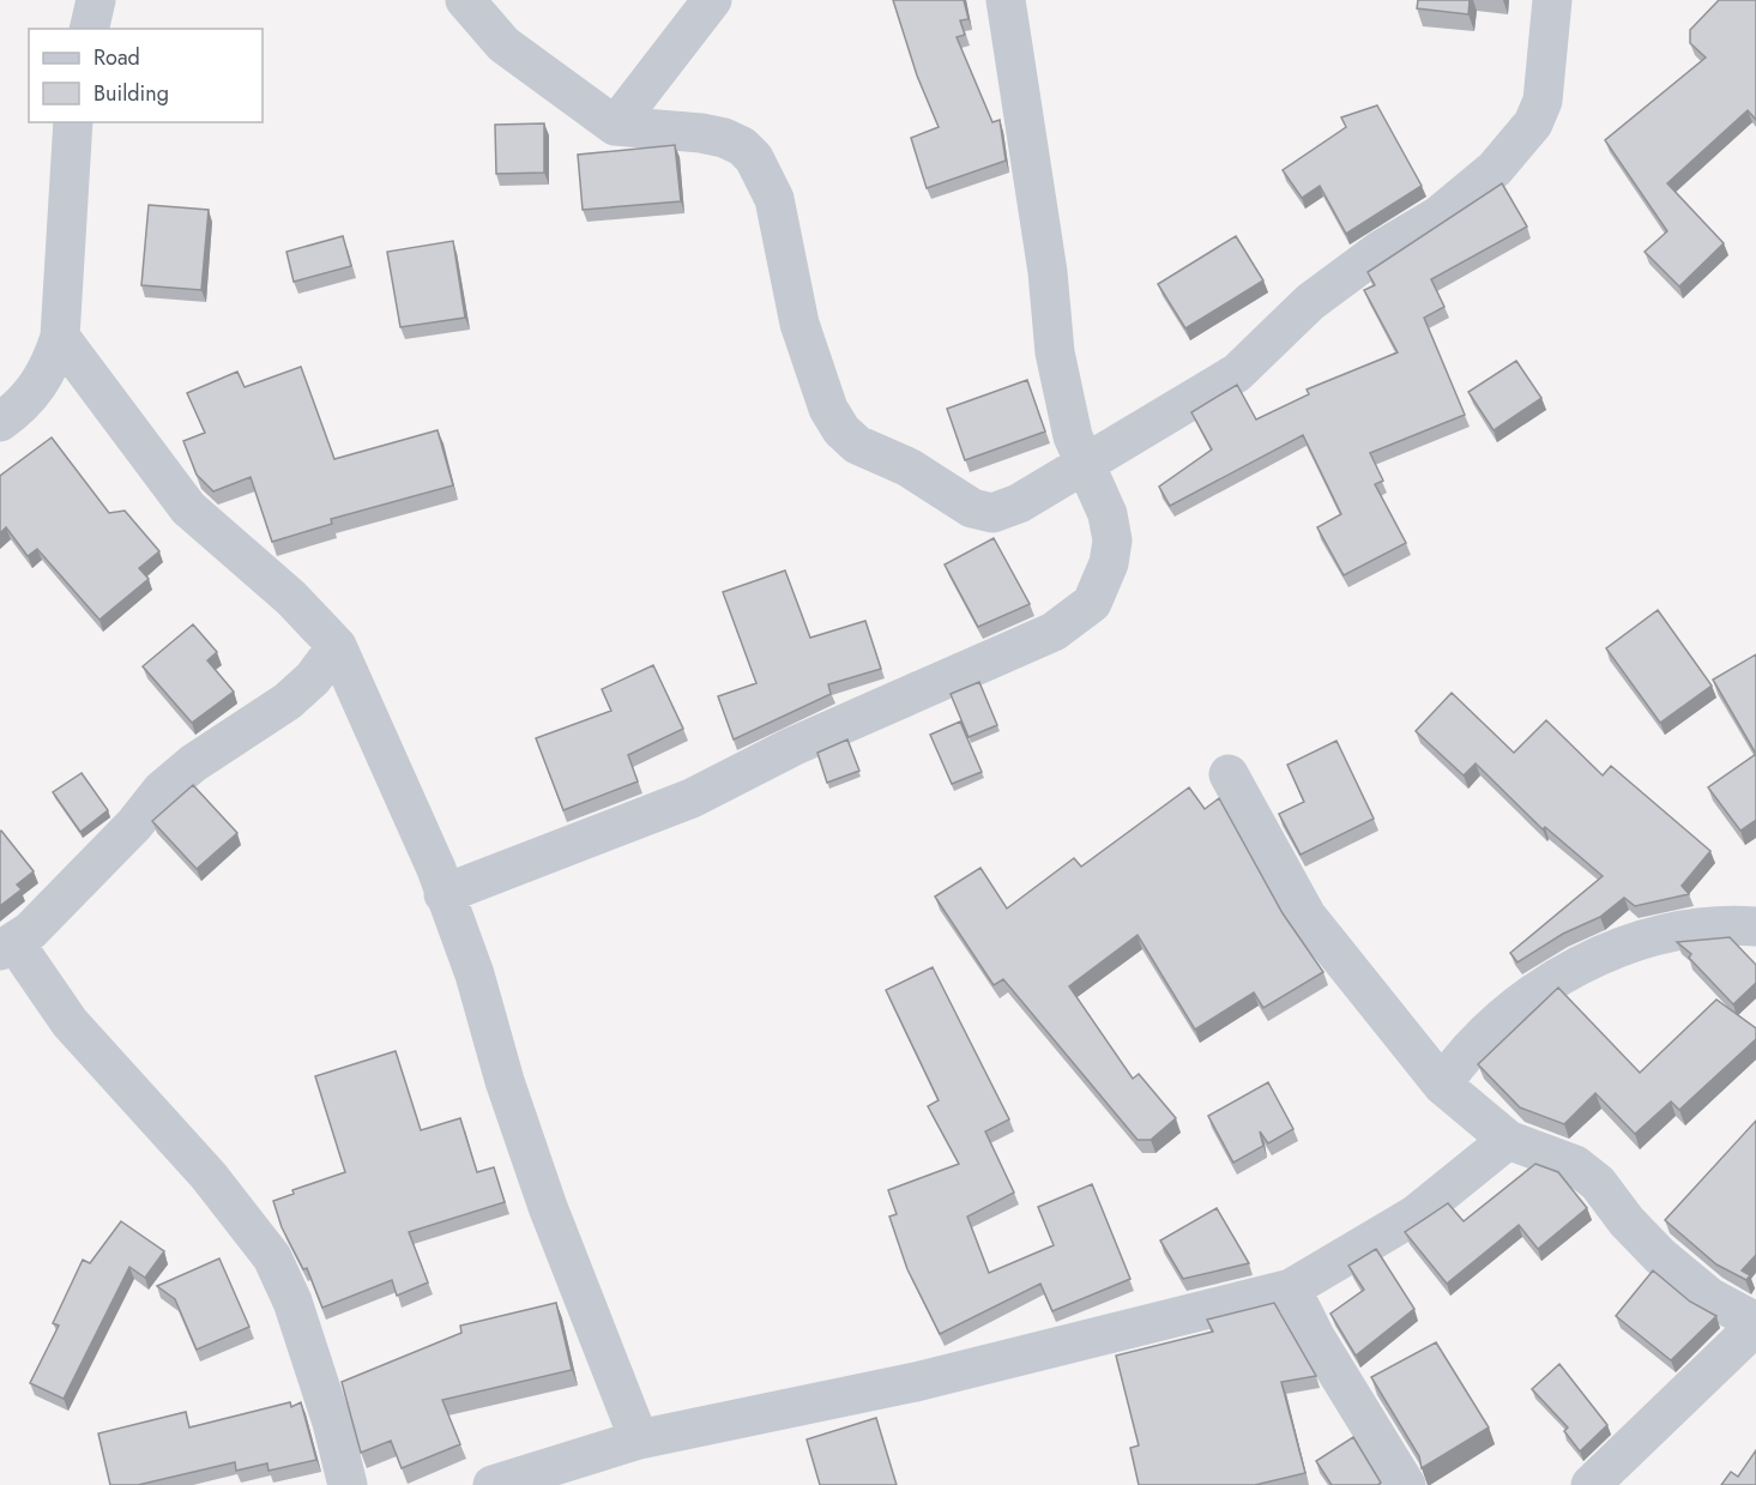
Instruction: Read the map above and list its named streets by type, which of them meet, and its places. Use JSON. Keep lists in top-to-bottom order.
{
  "legend": ["Road", "Building"]
}
